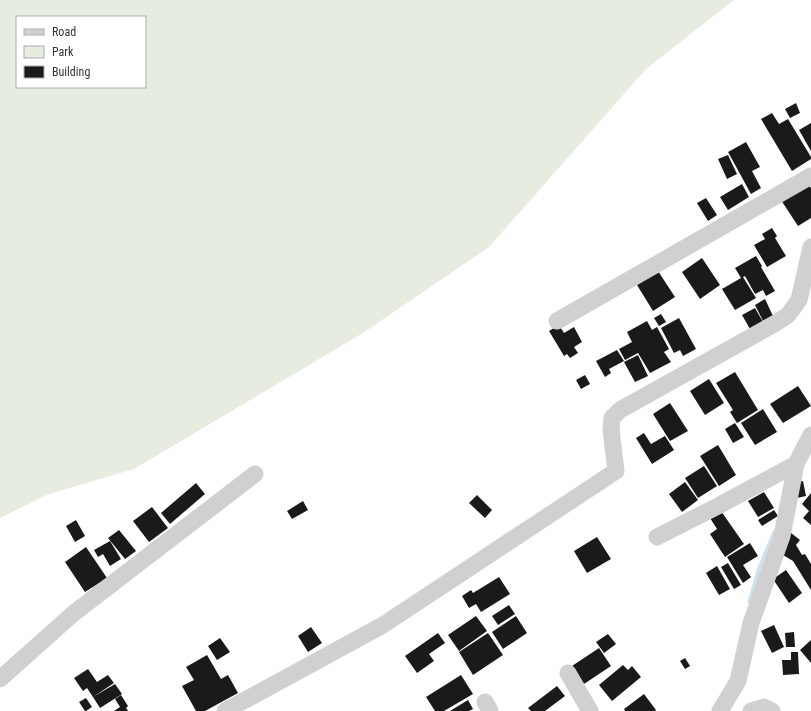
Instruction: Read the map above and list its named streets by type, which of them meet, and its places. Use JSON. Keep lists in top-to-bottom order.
{
  "legend": ["Road", "Park", "Building"]
}
